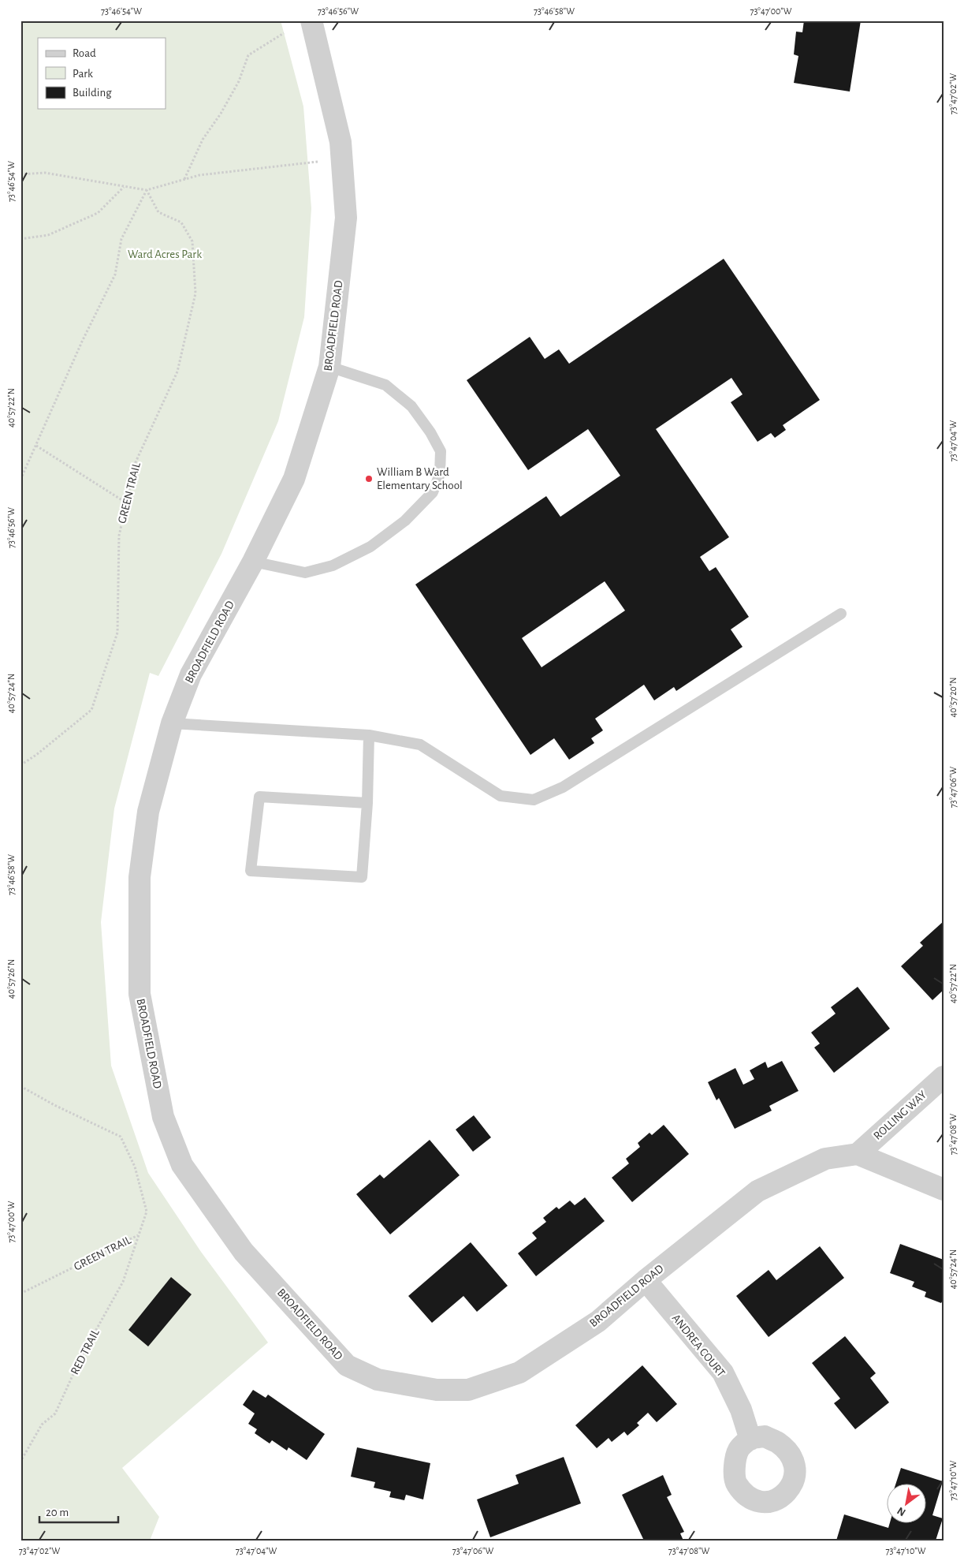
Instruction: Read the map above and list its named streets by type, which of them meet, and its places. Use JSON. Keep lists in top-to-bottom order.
{
  "streets": {
    "street": ["BROADFIELD ROAD", "ROLLING WAY", "ANDREA COURT"],
    "path": ["GREEN TRAIL", "RED TRAIL"]
  },
  "crossings": [
    ["BROADFIELD ROAD", "ROLLING WAY"],
    ["BROADFIELD ROAD", "ANDREA COURT"],
    ["GREEN TRAIL", "RED TRAIL"]
  ],
  "parks": ["Ward Acres Park"],
  "places": ["William B Ward Elementary School"],
  "legend": ["Road", "Park", "Building"],
  "scale_bar": "20 m",
  "north": "bottom left",
  "coordinates": [
    "73°46'54\"W",
    "73°46'56\"W",
    "73°46'58\"W",
    "73°47'00\"W",
    "73°47'02\"W",
    "40°57'22\"N",
    "73°47'04\"W",
    "40°57'24\"N",
    "40°57'20\"N",
    "73°47'06\"W",
    "40°57'26\"N",
    "73°47'08\"W",
    "73°47'10\"W"
  ]
}
